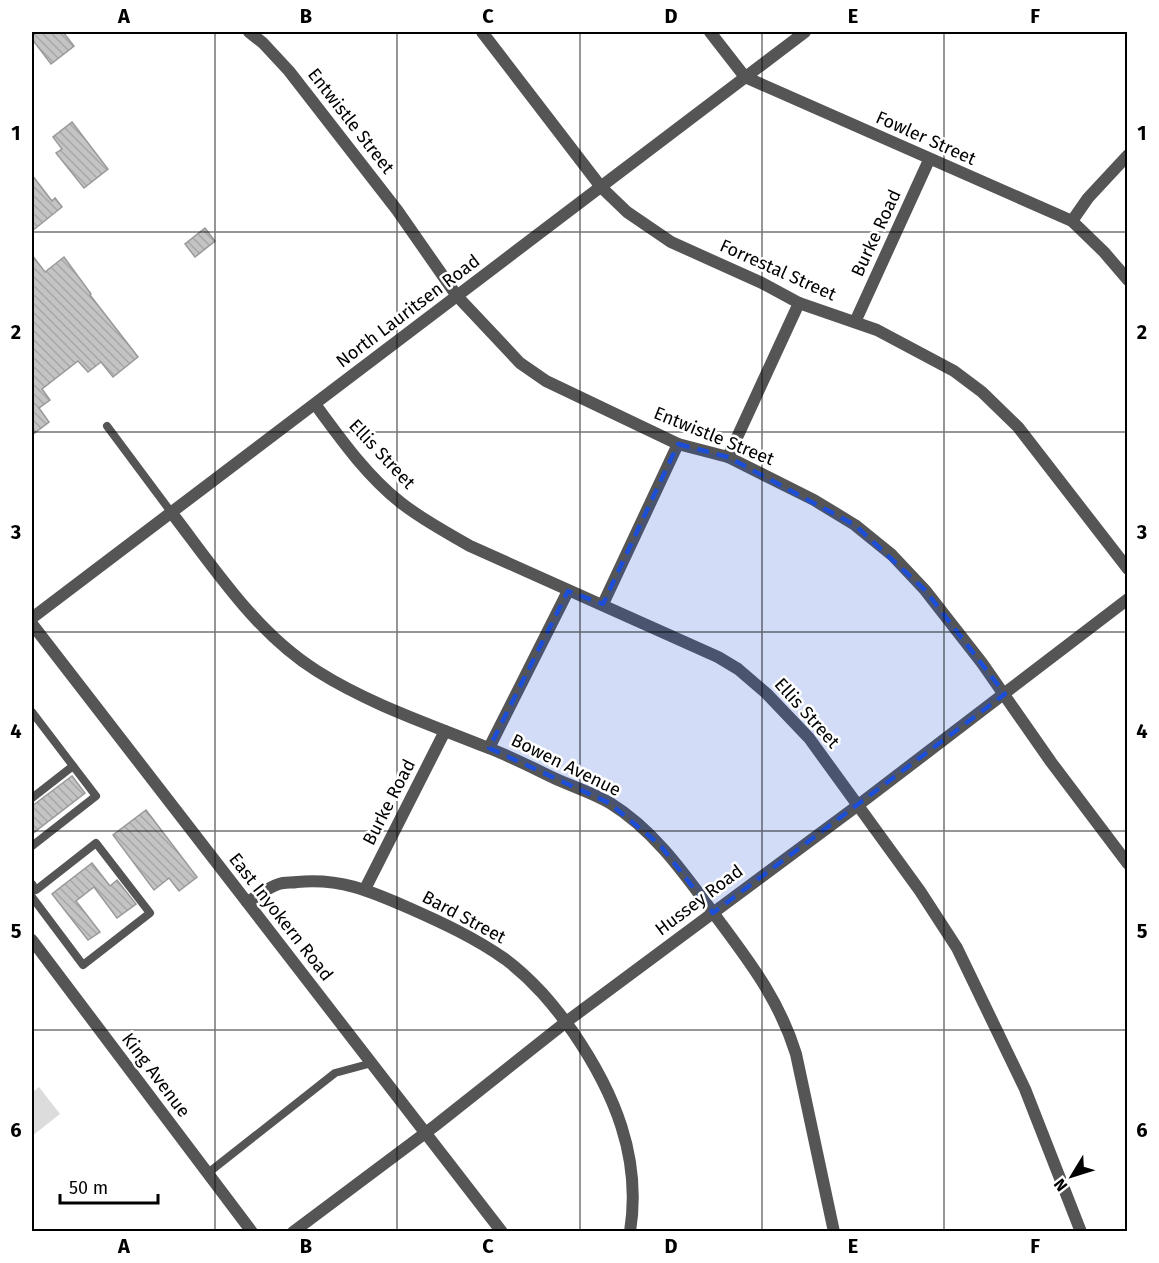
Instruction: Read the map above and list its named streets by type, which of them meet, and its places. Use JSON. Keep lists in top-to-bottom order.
{
  "streets": {
    "street": [
      "Entwistle Street",
      "Fowler Street",
      "Burke Road",
      "Forrestal Street",
      "North Lauritsen Road",
      "Ellis Street",
      "Bowen Avenue",
      "Hussey Road",
      "East Inyokern Road",
      "Bard Street",
      "King Avenue"
    ]
  },
  "crossings": [
    ["Entwistle Street", "North Lauritsen Road"],
    ["Entwistle Street", "Hussey Road"],
    ["Fowler Street", "Burke Road"],
    ["Fowler Street", "North Lauritsen Road"],
    ["Burke Road", "Forrestal Street"],
    ["Burke Road", "Bowen Avenue"],
    ["Burke Road", "Bard Street"],
    ["Forrestal Street", "North Lauritsen Road"],
    ["North Lauritsen Road", "Ellis Street"],
    ["North Lauritsen Road", "Bowen Avenue"],
    ["Ellis Street", "Hussey Road"],
    ["Bowen Avenue", "Hussey Road"],
    ["Hussey Road", "East Inyokern Road"],
    ["Hussey Road", "Bard Street"],
    ["East Inyokern Road", "Bard Street"]
  ],
  "scale_bar": "50 m",
  "north": "bottom left",
  "grid": {
    "columns": [
      "A",
      "B",
      "C",
      "D",
      "E",
      "F"
    ],
    "rows": [
      "1",
      "2",
      "3",
      "4",
      "5",
      "6"
    ]
  }
}
